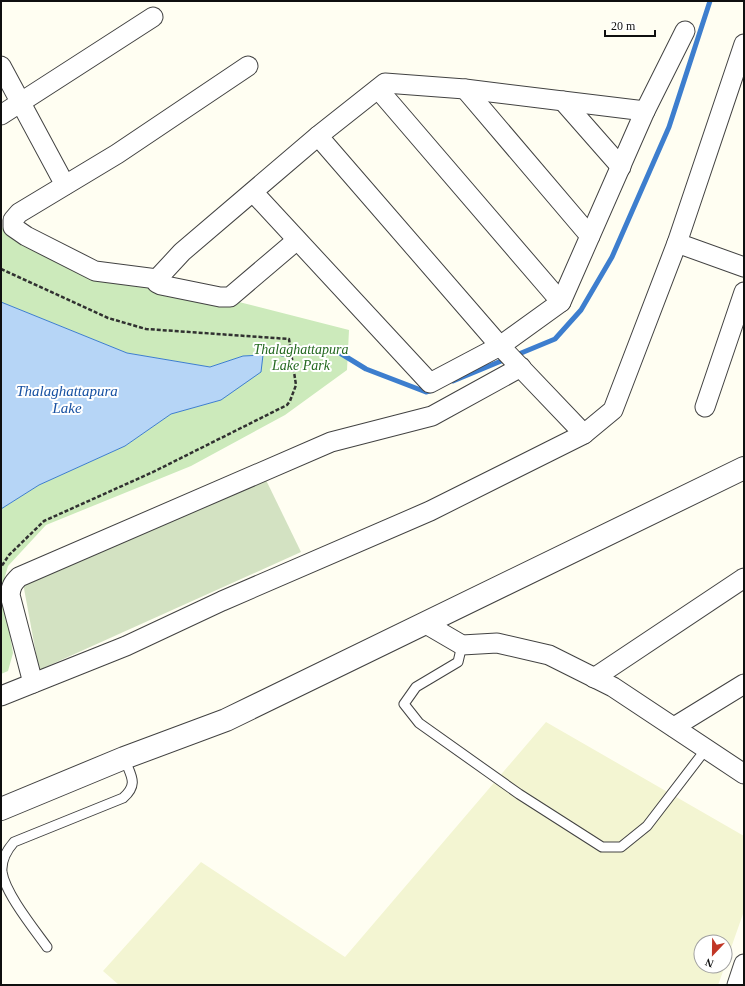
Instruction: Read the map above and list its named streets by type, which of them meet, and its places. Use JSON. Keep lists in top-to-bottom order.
{
  "water": ["Thalaghattapura Lake"],
  "parks": ["Thalaghattapura Lake Park"],
  "scale_bar": "20 m",
  "north": "bottom"
}
